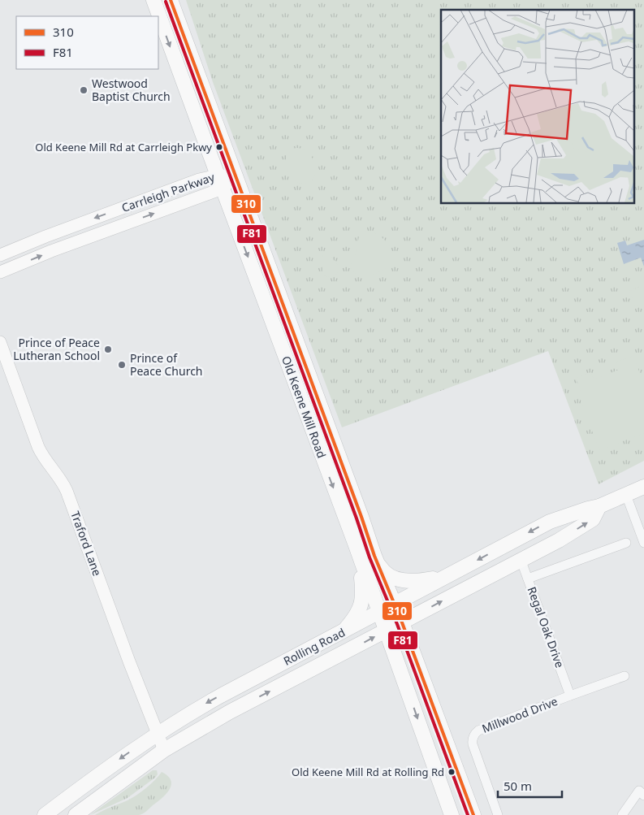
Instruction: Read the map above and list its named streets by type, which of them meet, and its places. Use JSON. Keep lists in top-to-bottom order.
{
  "streets": {
    "main road": ["Old Keene Mill Road", "Rolling Road"],
    "street": [
      "Carrleigh Parkway",
      "Traford Lane",
      "Regal Oak Drive",
      "Millwood Drive"
    ]
  },
  "crossings": [
    ["Carrleigh Parkway", "Old Keene Mill Road"],
    ["Old Keene Mill Road", "Rolling Road"],
    ["Traford Lane", "Rolling Road"],
    ["Regal Oak Drive", "Rolling Road"],
    ["Regal Oak Drive", "Millwood Drive"]
  ],
  "places": [
    "Westwood Baptist Church",
    "Old Keene Mill Rd at Carrleigh Pkwy",
    "Prince of Peace Lutheran School",
    "Prince of Peace Church",
    "Old Keene Mill Rd at Rolling Rd"
  ],
  "lines": ["transit line 310", "transit line F81"],
  "legend": ["310", "F81"],
  "scale_bar": "50 m"
}
